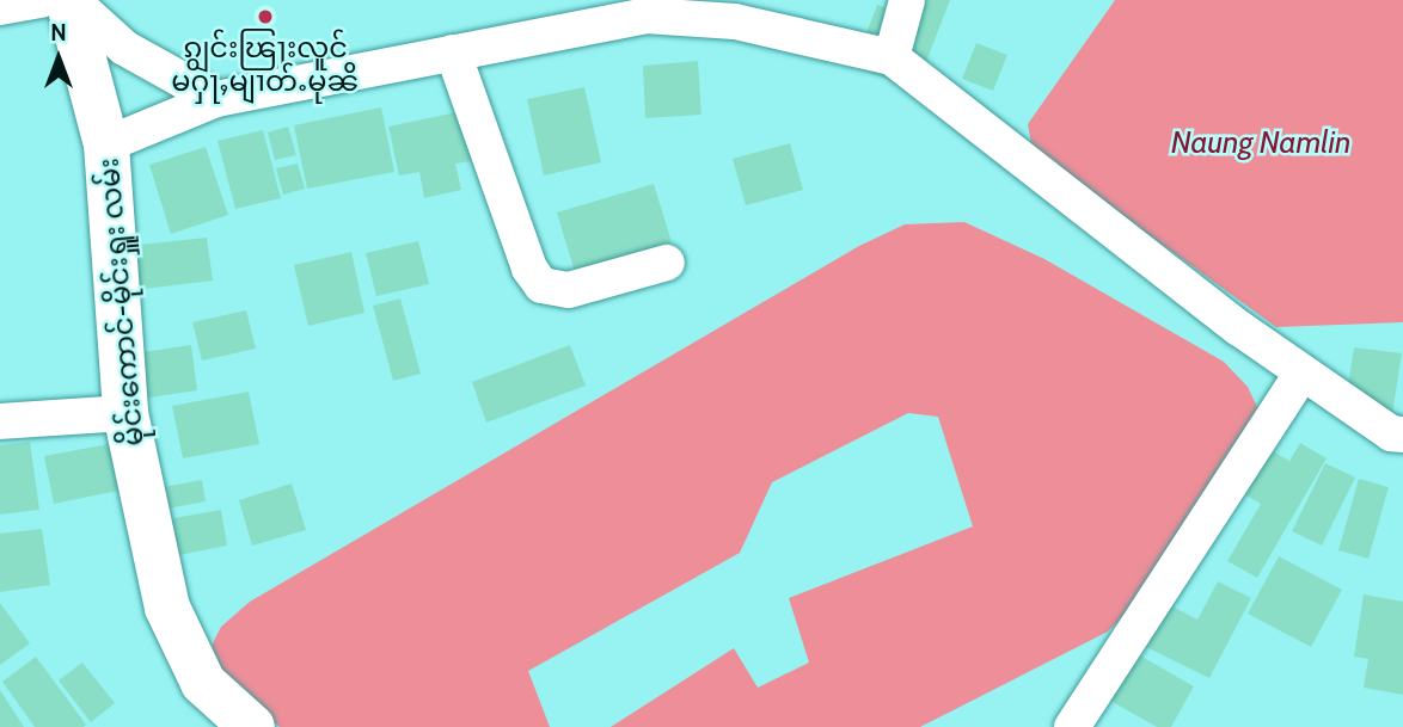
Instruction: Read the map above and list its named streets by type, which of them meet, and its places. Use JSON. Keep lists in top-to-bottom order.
{
  "streets": {
    "main road": ["မိုင်းကောင်-မိုင်းရှူး လမ်း"]
  },
  "water": ["Naung Namlin"],
  "places": ["ၵျွင်းၽြႃးလူင် မႁႃႇမျၢတ်ႉမုၼိ"],
  "north": "top"
}
